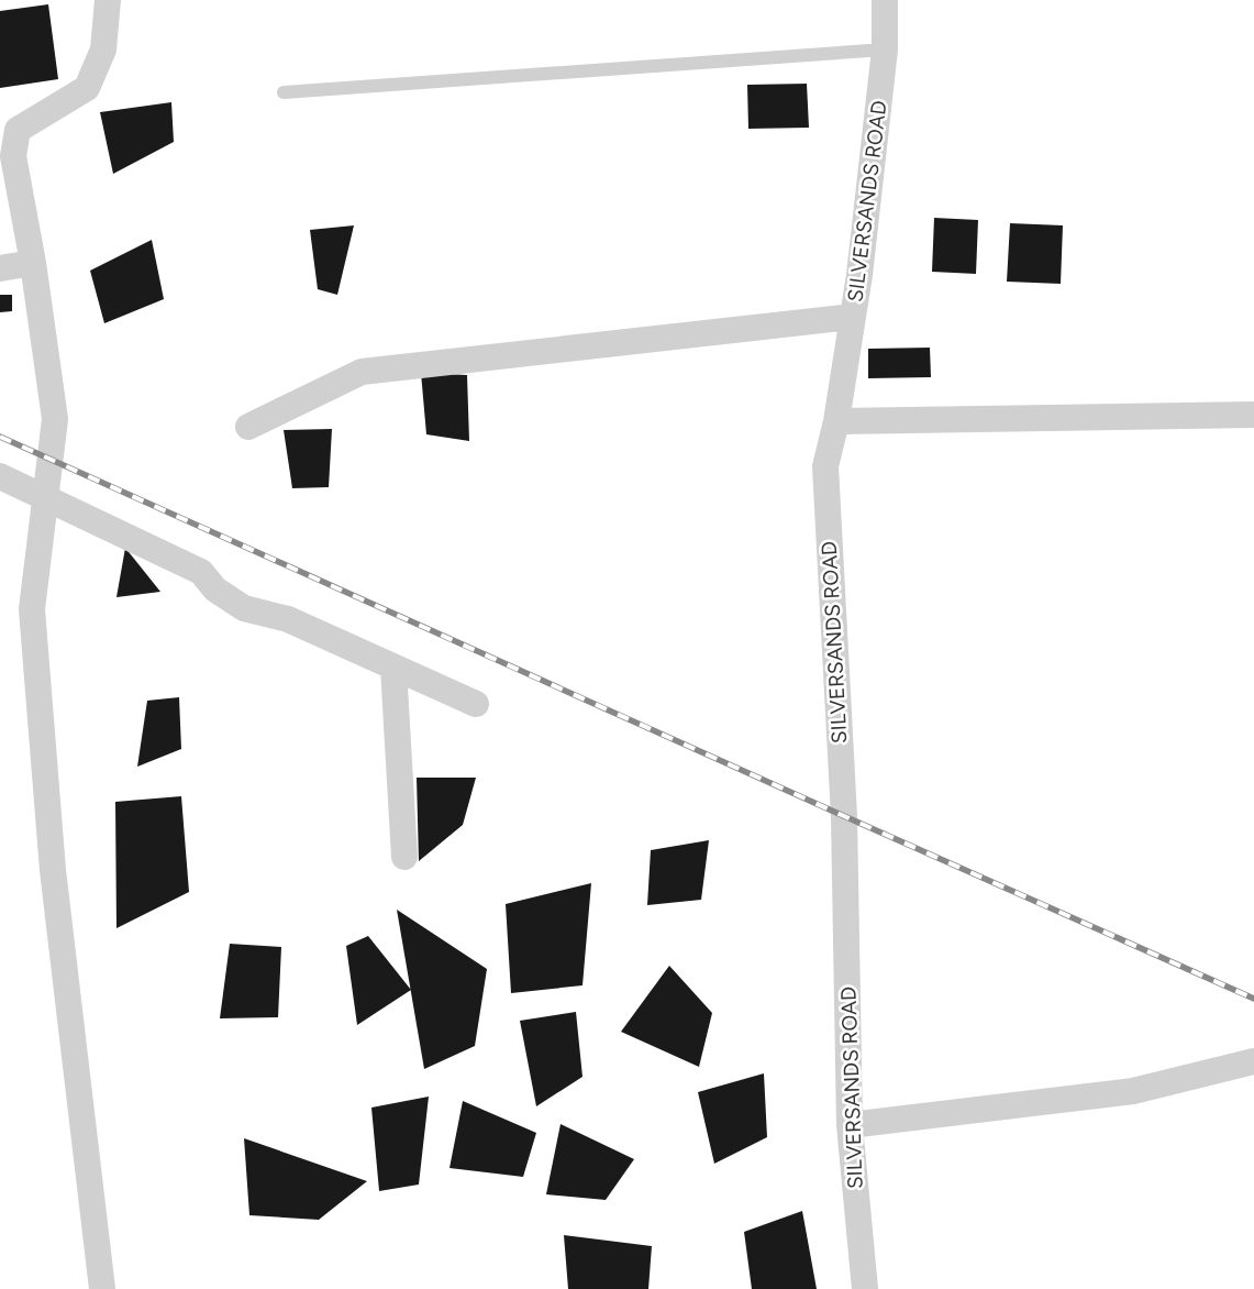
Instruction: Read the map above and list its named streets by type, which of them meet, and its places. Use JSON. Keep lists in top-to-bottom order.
{
  "streets": {
    "street": ["SILVERSANDS ROAD"]
  }
}
